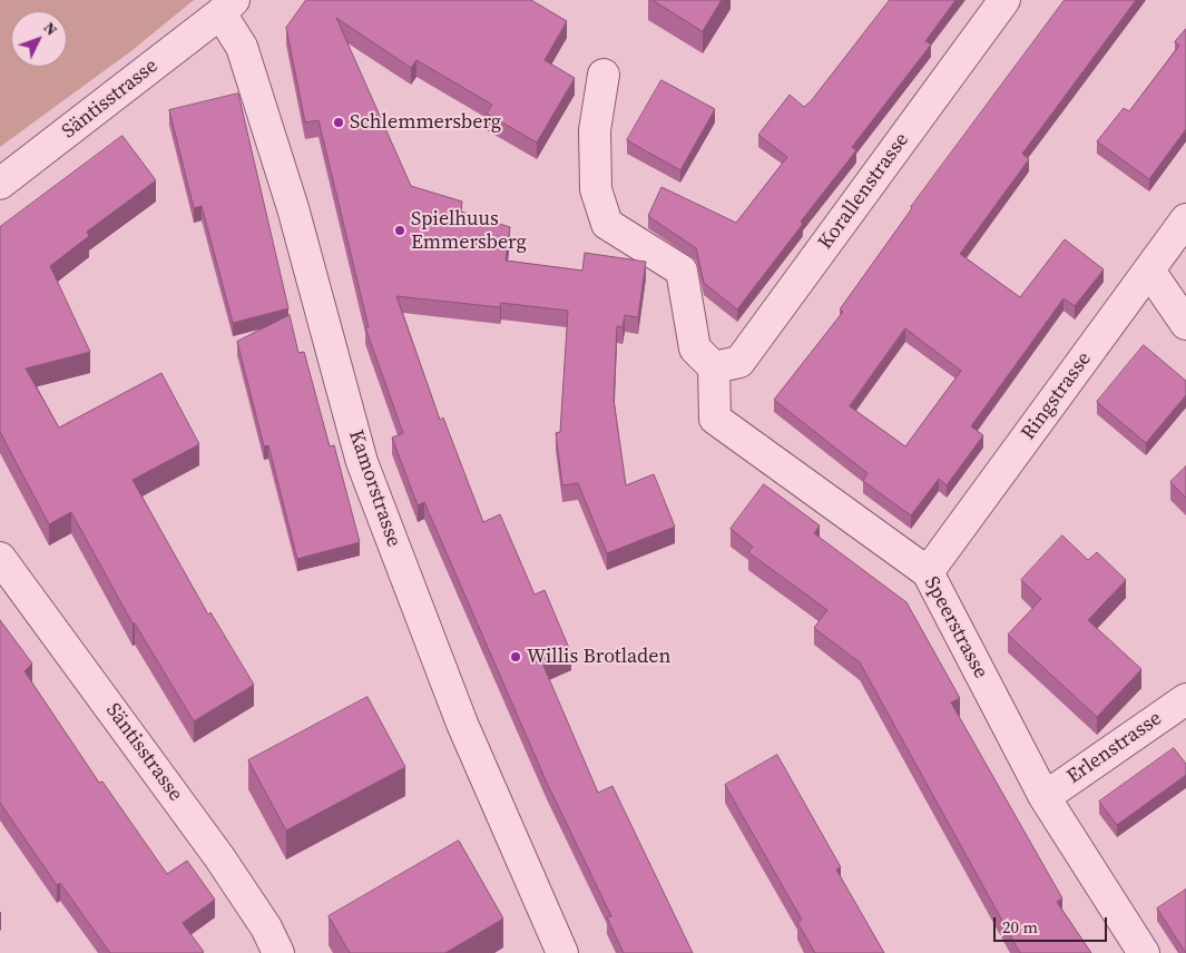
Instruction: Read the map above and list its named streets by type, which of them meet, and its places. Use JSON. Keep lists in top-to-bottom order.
{
  "streets": {
    "street": [
      "Säntisstrasse",
      "Korallenstrasse",
      "Ringstrasse",
      "Kamorstrasse",
      "Speerstrasse",
      "Erlenstrasse"
    ]
  },
  "crossings": [
    ["Säntisstrasse", "Kamorstrasse"],
    ["Korallenstrasse", "Speerstrasse"],
    ["Ringstrasse", "Speerstrasse"],
    ["Speerstrasse", "Erlenstrasse"]
  ],
  "places": ["Schlemmersberg", "Spielhuus Emmersberg", "Willis Brotladen"],
  "scale_bar": "20 m",
  "north": "top right"
}
